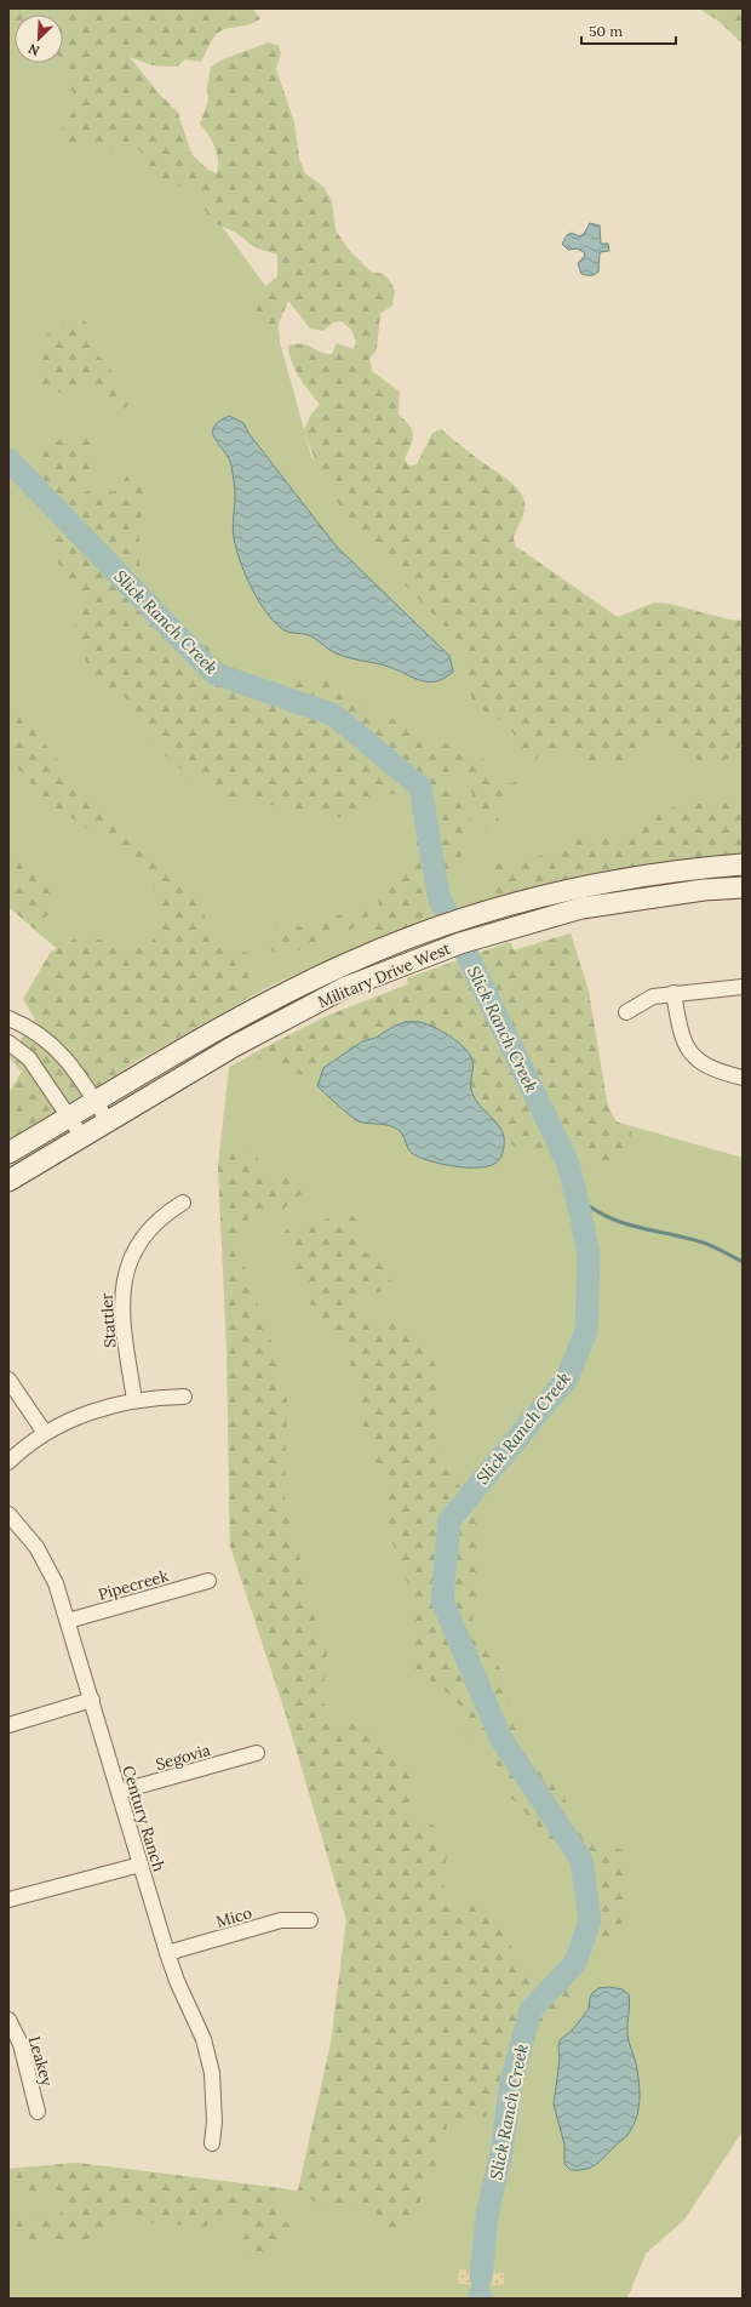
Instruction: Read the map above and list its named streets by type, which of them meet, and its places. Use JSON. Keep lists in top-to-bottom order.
{
  "streets": {
    "main road": ["Military Drive West"],
    "street": [
      "Stattler",
      "Pipecreek",
      "Segovia",
      "Century Ranch",
      "Mico",
      "Leakey"
    ]
  },
  "crossings": [
    ["Pipecreek", "Century Ranch"],
    ["Segovia", "Century Ranch"],
    ["Century Ranch", "Mico"]
  ],
  "water": ["Slick Ranch Creek"],
  "scale_bar": "50 m",
  "north": "bottom left"
}
